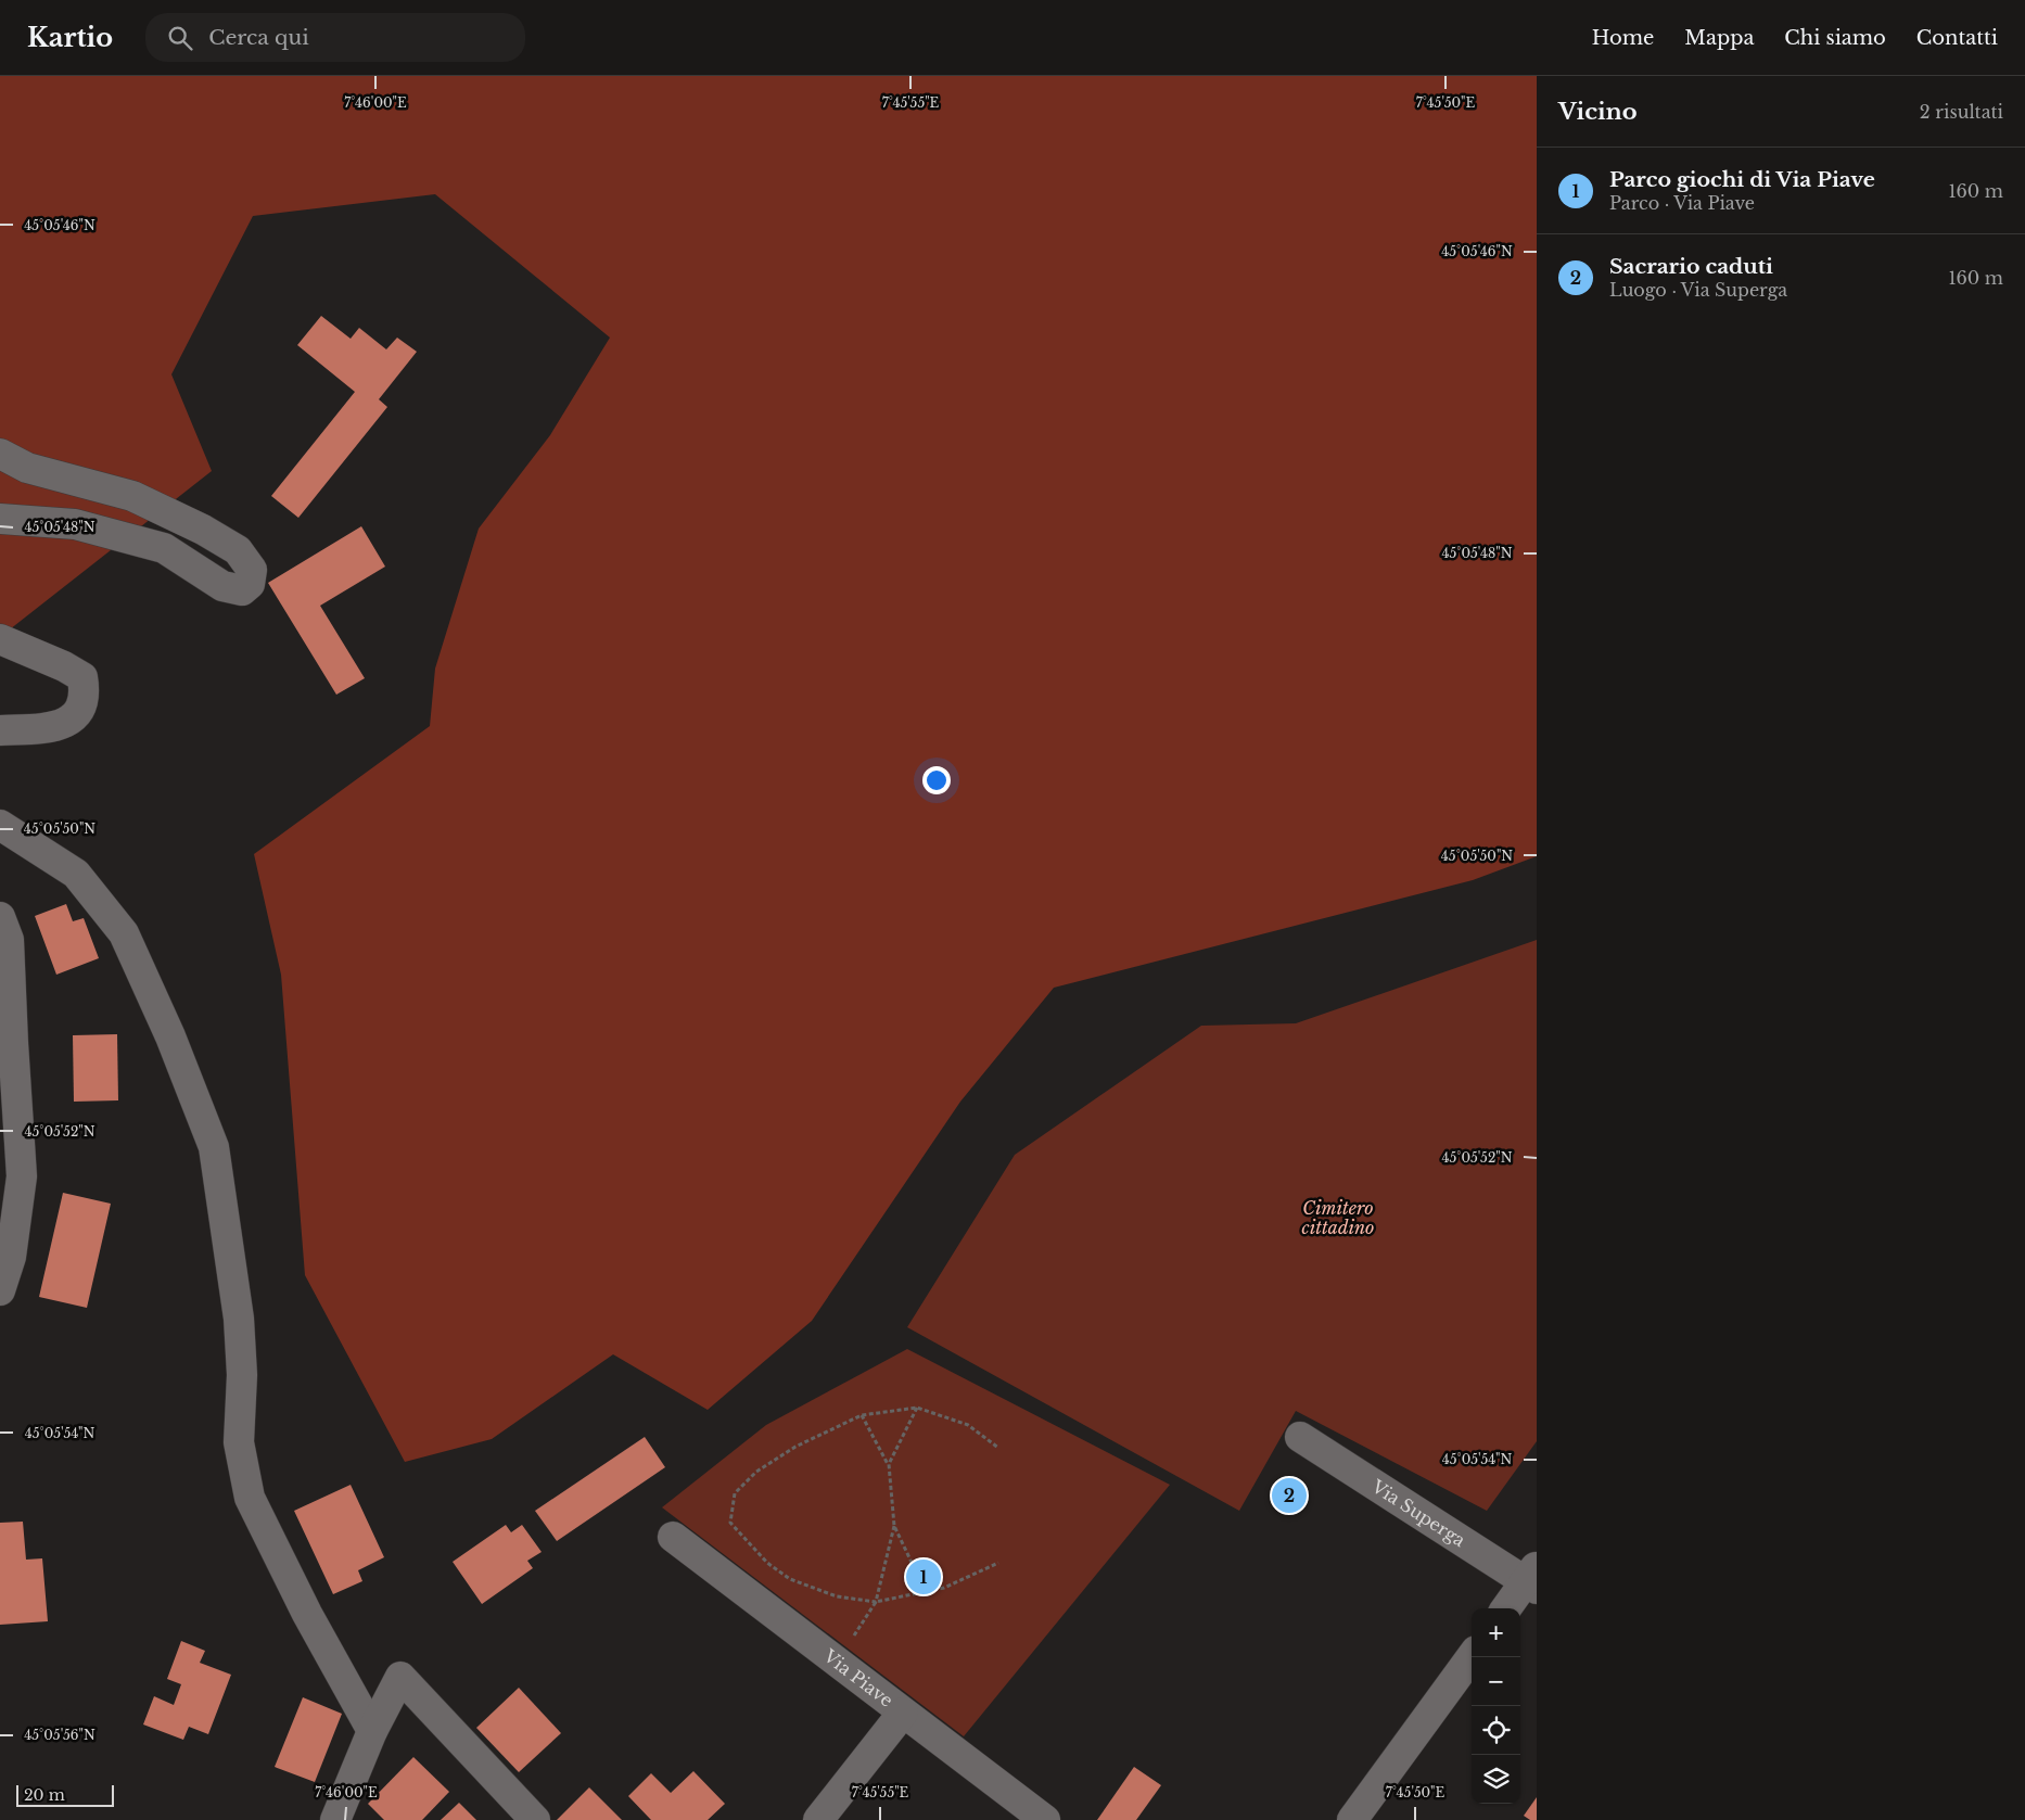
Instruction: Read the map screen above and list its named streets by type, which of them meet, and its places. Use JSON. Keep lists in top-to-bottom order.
{
  "streets": {
    "street": ["Via Superga", "Via Piave"]
  },
  "parks": ["Cimitero cittadino"],
  "scale_bar": "20 m",
  "page": {
    "header": "Kartio",
    "search": "Cerca qui",
    "nav": [
      "Home",
      "Mappa",
      "Chi siamo",
      "Contatti"
    ],
    "heading": ["Vicino", "2 risultati"],
    "list": [
      {
        "mark": "1",
        "name": "Parco giochi di Via Piave",
        "note": "Parco · Via Piave",
        "value": "160 m"
      },
      {
        "mark": "2",
        "name": "Sacrario caduti",
        "note": "Luogo · Via Superga",
        "value": "160 m"
      }
    ],
    "pins": ["2", "1"],
    "map_buttons": ["+", "−"],
    "scale": "20 m"
  },
  "coordinates": [
    "7°46'00\"E",
    "7°45'55\"E",
    "7°45'50\"E",
    "45°05'46\"N",
    "45°05'48\"N",
    "45°05'50\"N",
    "45°05'52\"N",
    "45°05'54\"N",
    "45°05'56\"N"
  ]
}
